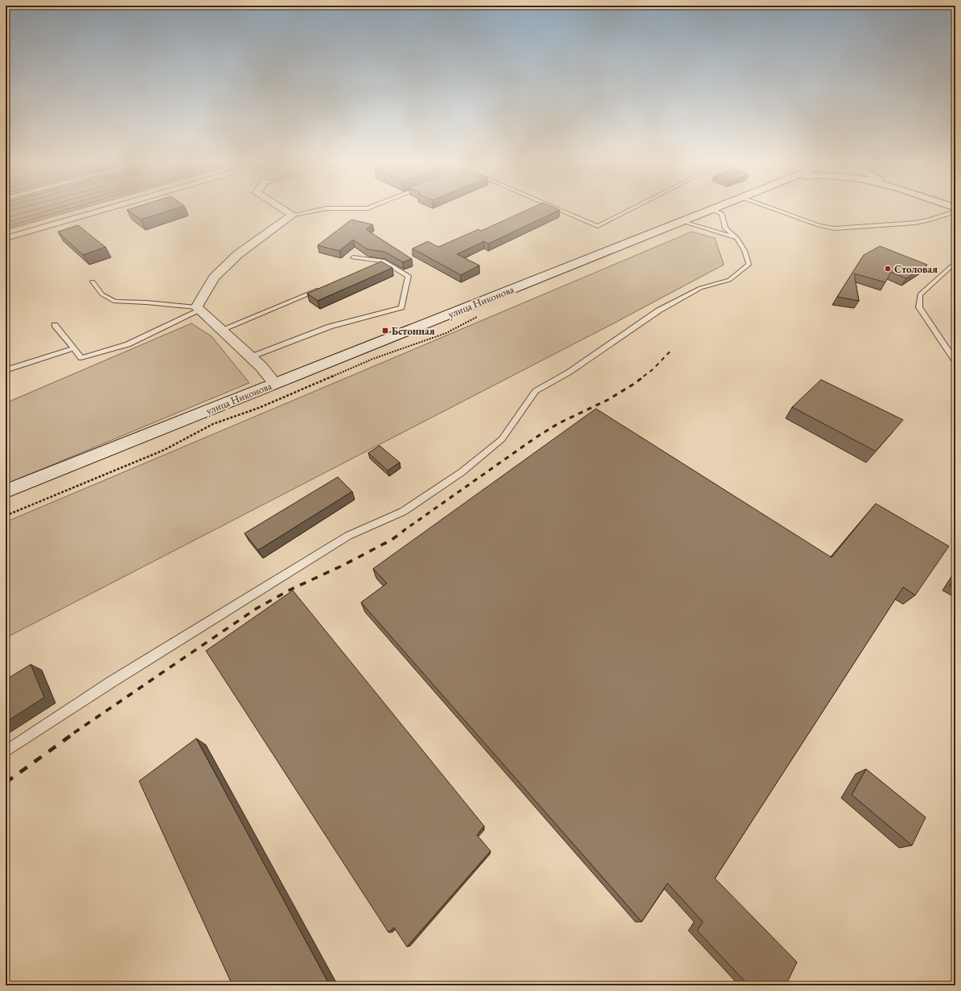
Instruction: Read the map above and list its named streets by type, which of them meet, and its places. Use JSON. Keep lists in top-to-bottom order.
{
  "streets": {
    "main road": ["улица Никонова"]
  },
  "places": {
    "other": ["Столовая"],
    "transit": ["Бетонная"]
  }
}
